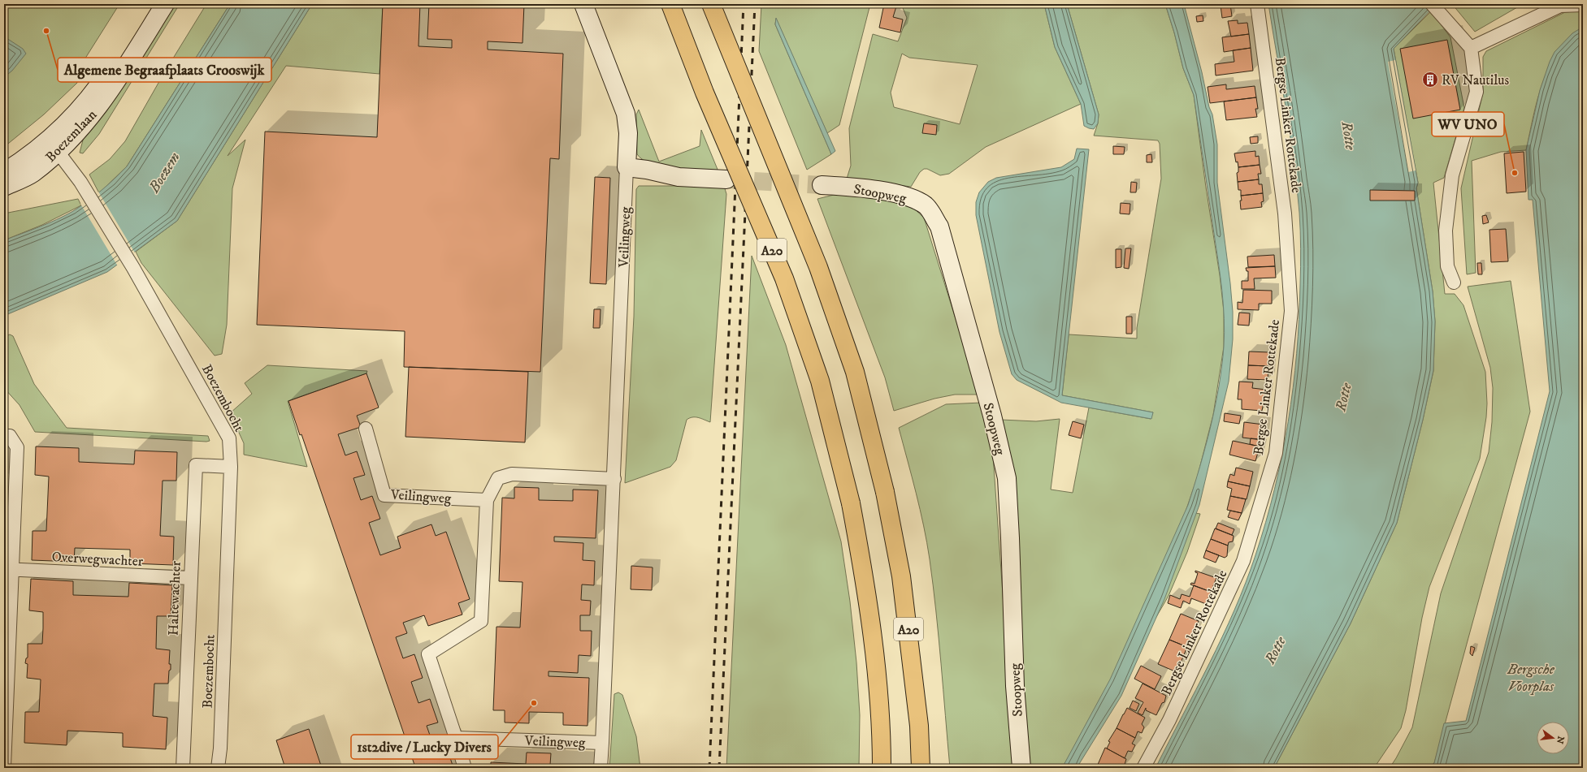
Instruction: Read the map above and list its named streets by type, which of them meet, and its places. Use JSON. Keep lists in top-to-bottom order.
{
  "streets": {
    "highway": ["A20"],
    "street": [
      "Bergse Linker Rottekade",
      "Boezemlaan",
      "Stoopweg",
      "Veilingweg",
      "Boezembocht",
      "Overwegwachter",
      "Haltewachter"
    ]
  },
  "crossings": [
    ["Boezemlaan", "Boezembocht"],
    ["Boezembocht", "Haltewachter"],
    ["Overwegwachter", "Haltewachter"]
  ],
  "water": ["Rotte", "Boezem", "Bergsche Voorplas"],
  "places": {
    "other": ["Algemene Begraafplaats Crooswijk", "WV UNO", "1st2dive / Lucky Divers"],
    "building": ["RV Nautilus"]
  },
  "north": "right"
}
